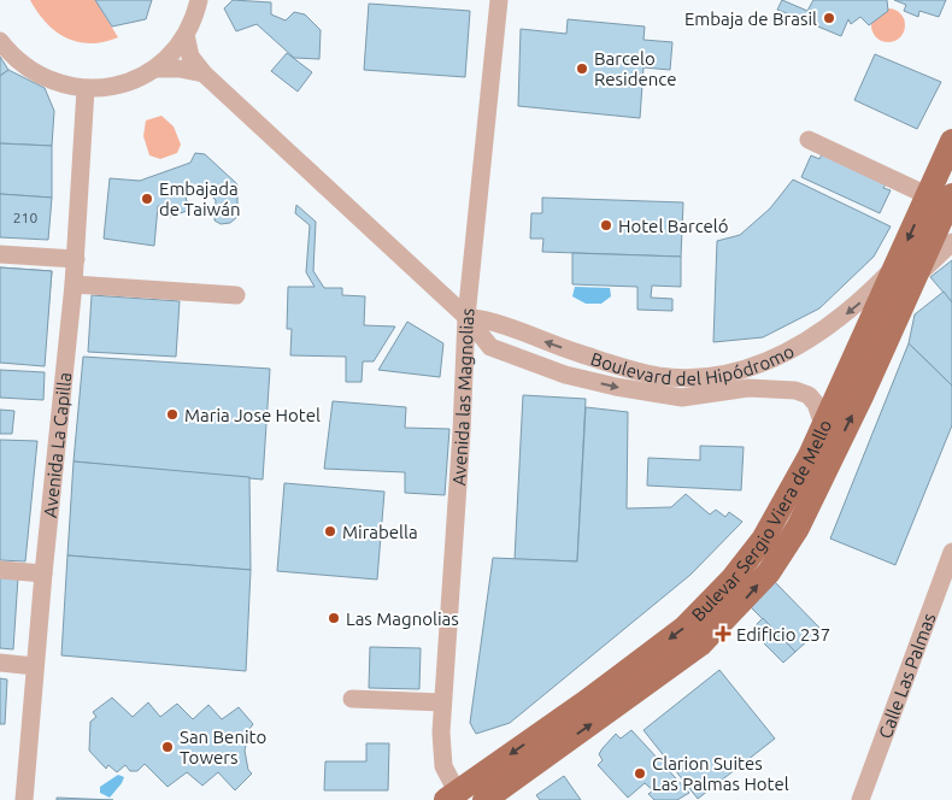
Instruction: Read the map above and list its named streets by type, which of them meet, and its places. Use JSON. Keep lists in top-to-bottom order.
{
  "streets": {
    "main road": ["Bulevar Sergio Viera de Mello"],
    "street": [
      "Boulevard del Hipódromo",
      "Avenida las Magnolias",
      "Avenida La Capilla",
      "Calle Las Palmas"
    ]
  },
  "crossings": [
    ["Boulevard del Hipódromo", "Avenida las Magnolias"],
    ["Boulevard del Hipódromo", "Bulevar Sergio Viera de Mello"],
    ["Avenida las Magnolias", "Bulevar Sergio Viera de Mello"]
  ],
  "places": {
    "other": [
      "Embaja de Brasil",
      "Barcelo Residence",
      "Embajada de Taiwán",
      "Hotel Barceló",
      "Maria Jose Hotel",
      "Mirabella",
      "Las Magnolias",
      "San Benito Towers",
      "Clarion Suites Las Palmas Hotel"
    ],
    "health": ["Edificio 237"]
  },
  "house_numbers": ["210"]
}
